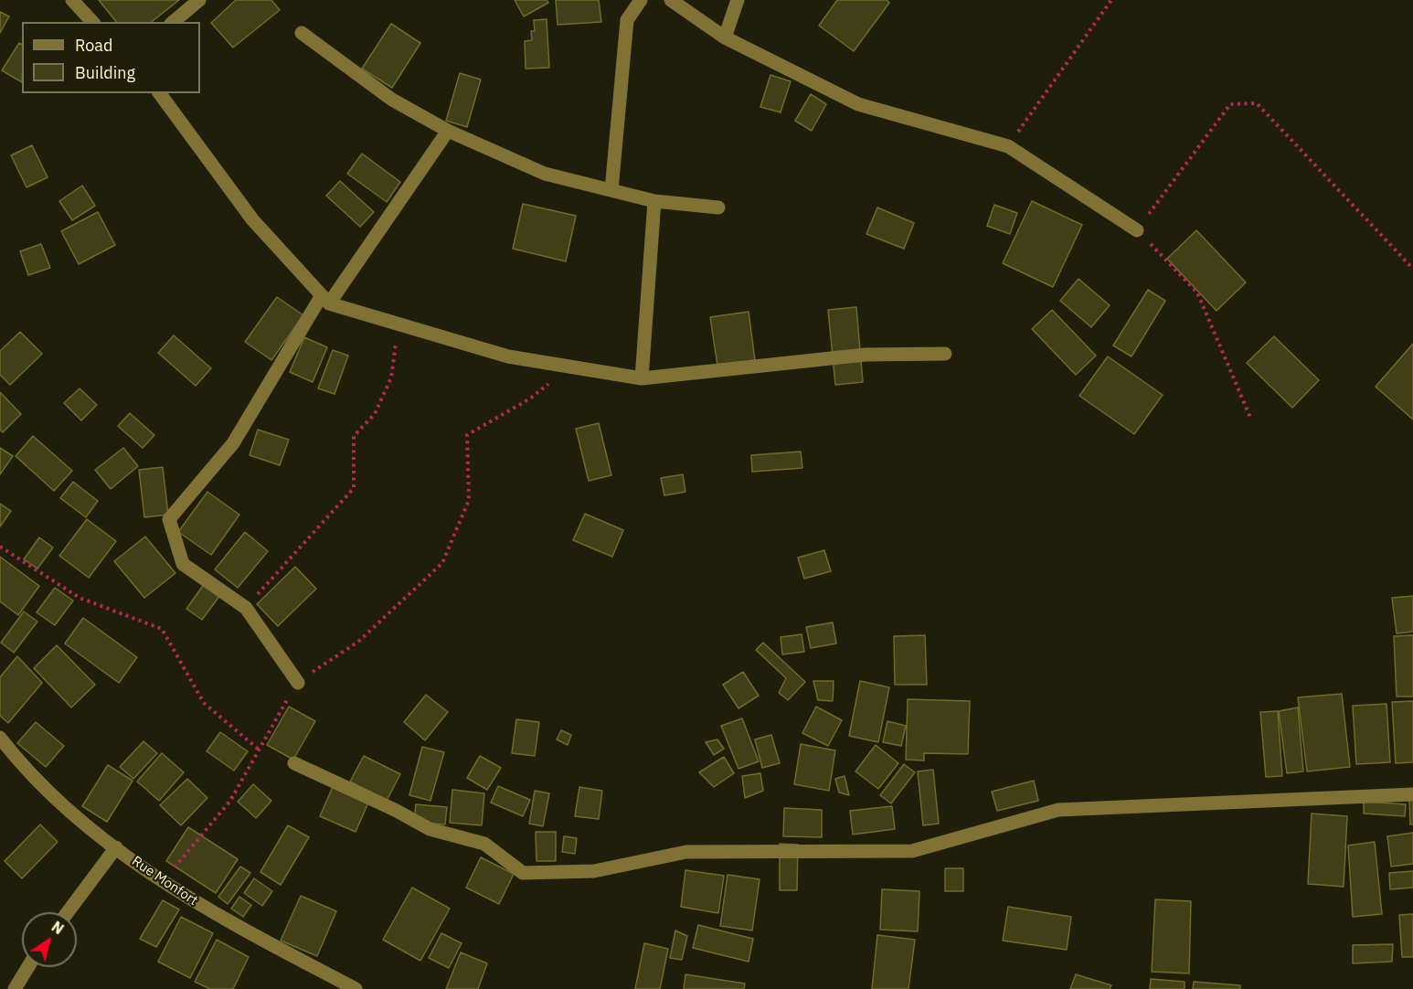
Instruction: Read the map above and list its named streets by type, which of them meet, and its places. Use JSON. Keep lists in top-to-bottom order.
{
  "streets": {
    "street": ["Rue Monfort"]
  },
  "legend": ["Road", "Building"],
  "north": "top right"
}
